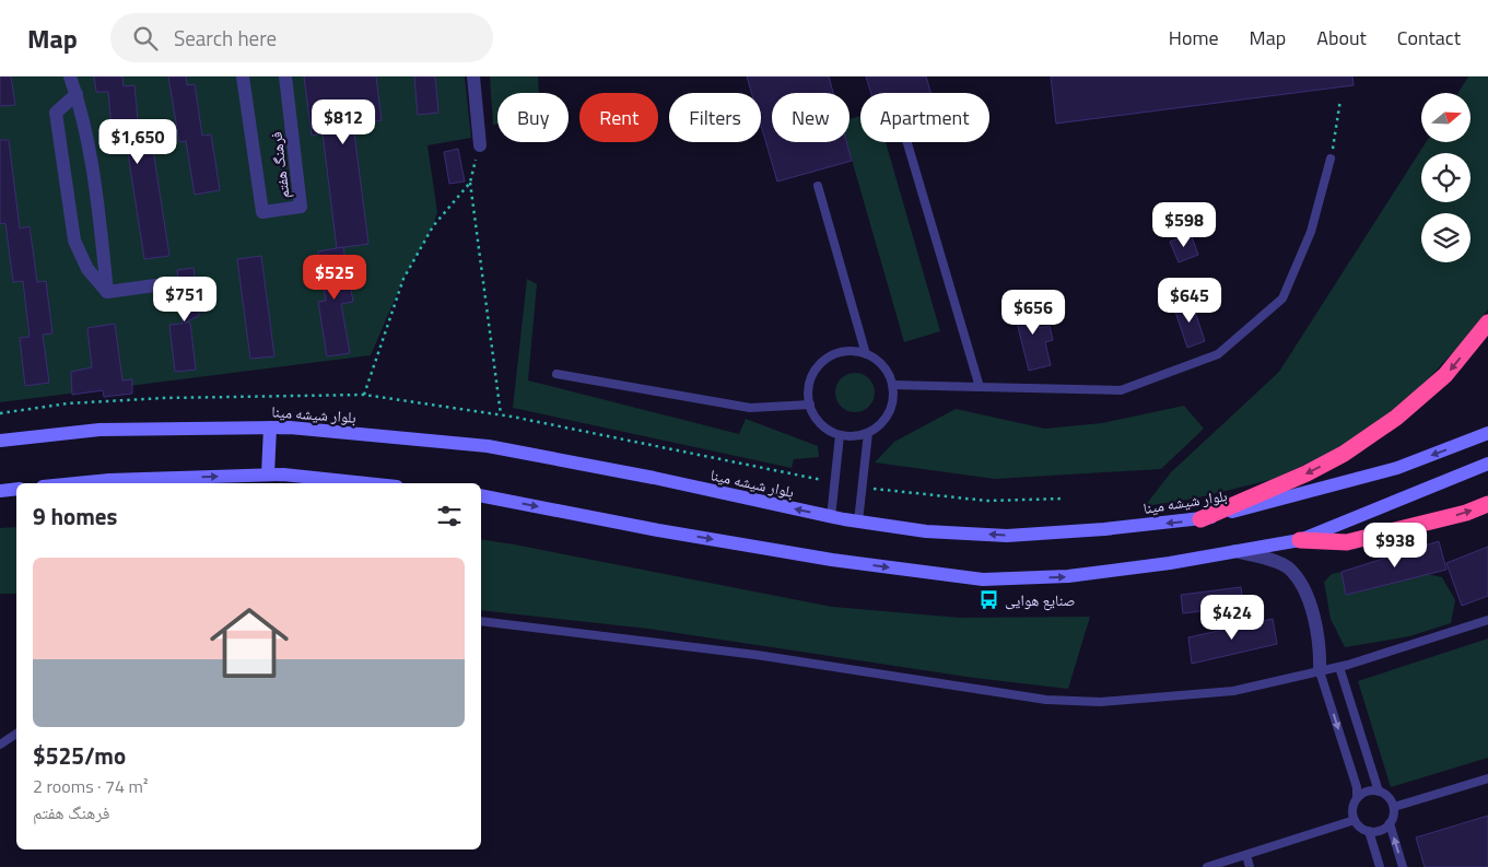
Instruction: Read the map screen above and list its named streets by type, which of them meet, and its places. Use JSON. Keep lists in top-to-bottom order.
{
  "streets": {
    "main road": ["بلوار شیشه مینا"],
    "street": ["فرهنگ هفتم"]
  },
  "places": {
    "bus stop": ["صنایع هوایی"]
  },
  "north": "right",
  "page": {
    "header": "Map",
    "search": "Search here",
    "nav": [
      "Home",
      "Map",
      "About",
      "Contact"
    ],
    "chip": [
      "Buy",
      "Rent",
      "Filters",
      "New",
      "Apartment"
    ],
    "price": [
      "$812",
      "$1,650",
      "$598",
      "$525",
      "$751",
      "$645",
      "$656",
      "$938",
      "$424"
    ],
    "heading": "9 homes",
    "list": [
      {
        "name": "$525/mo",
        "note": "2 rooms · 74 m² · فرهنگ هفتم"
      }
    ]
  }
}
